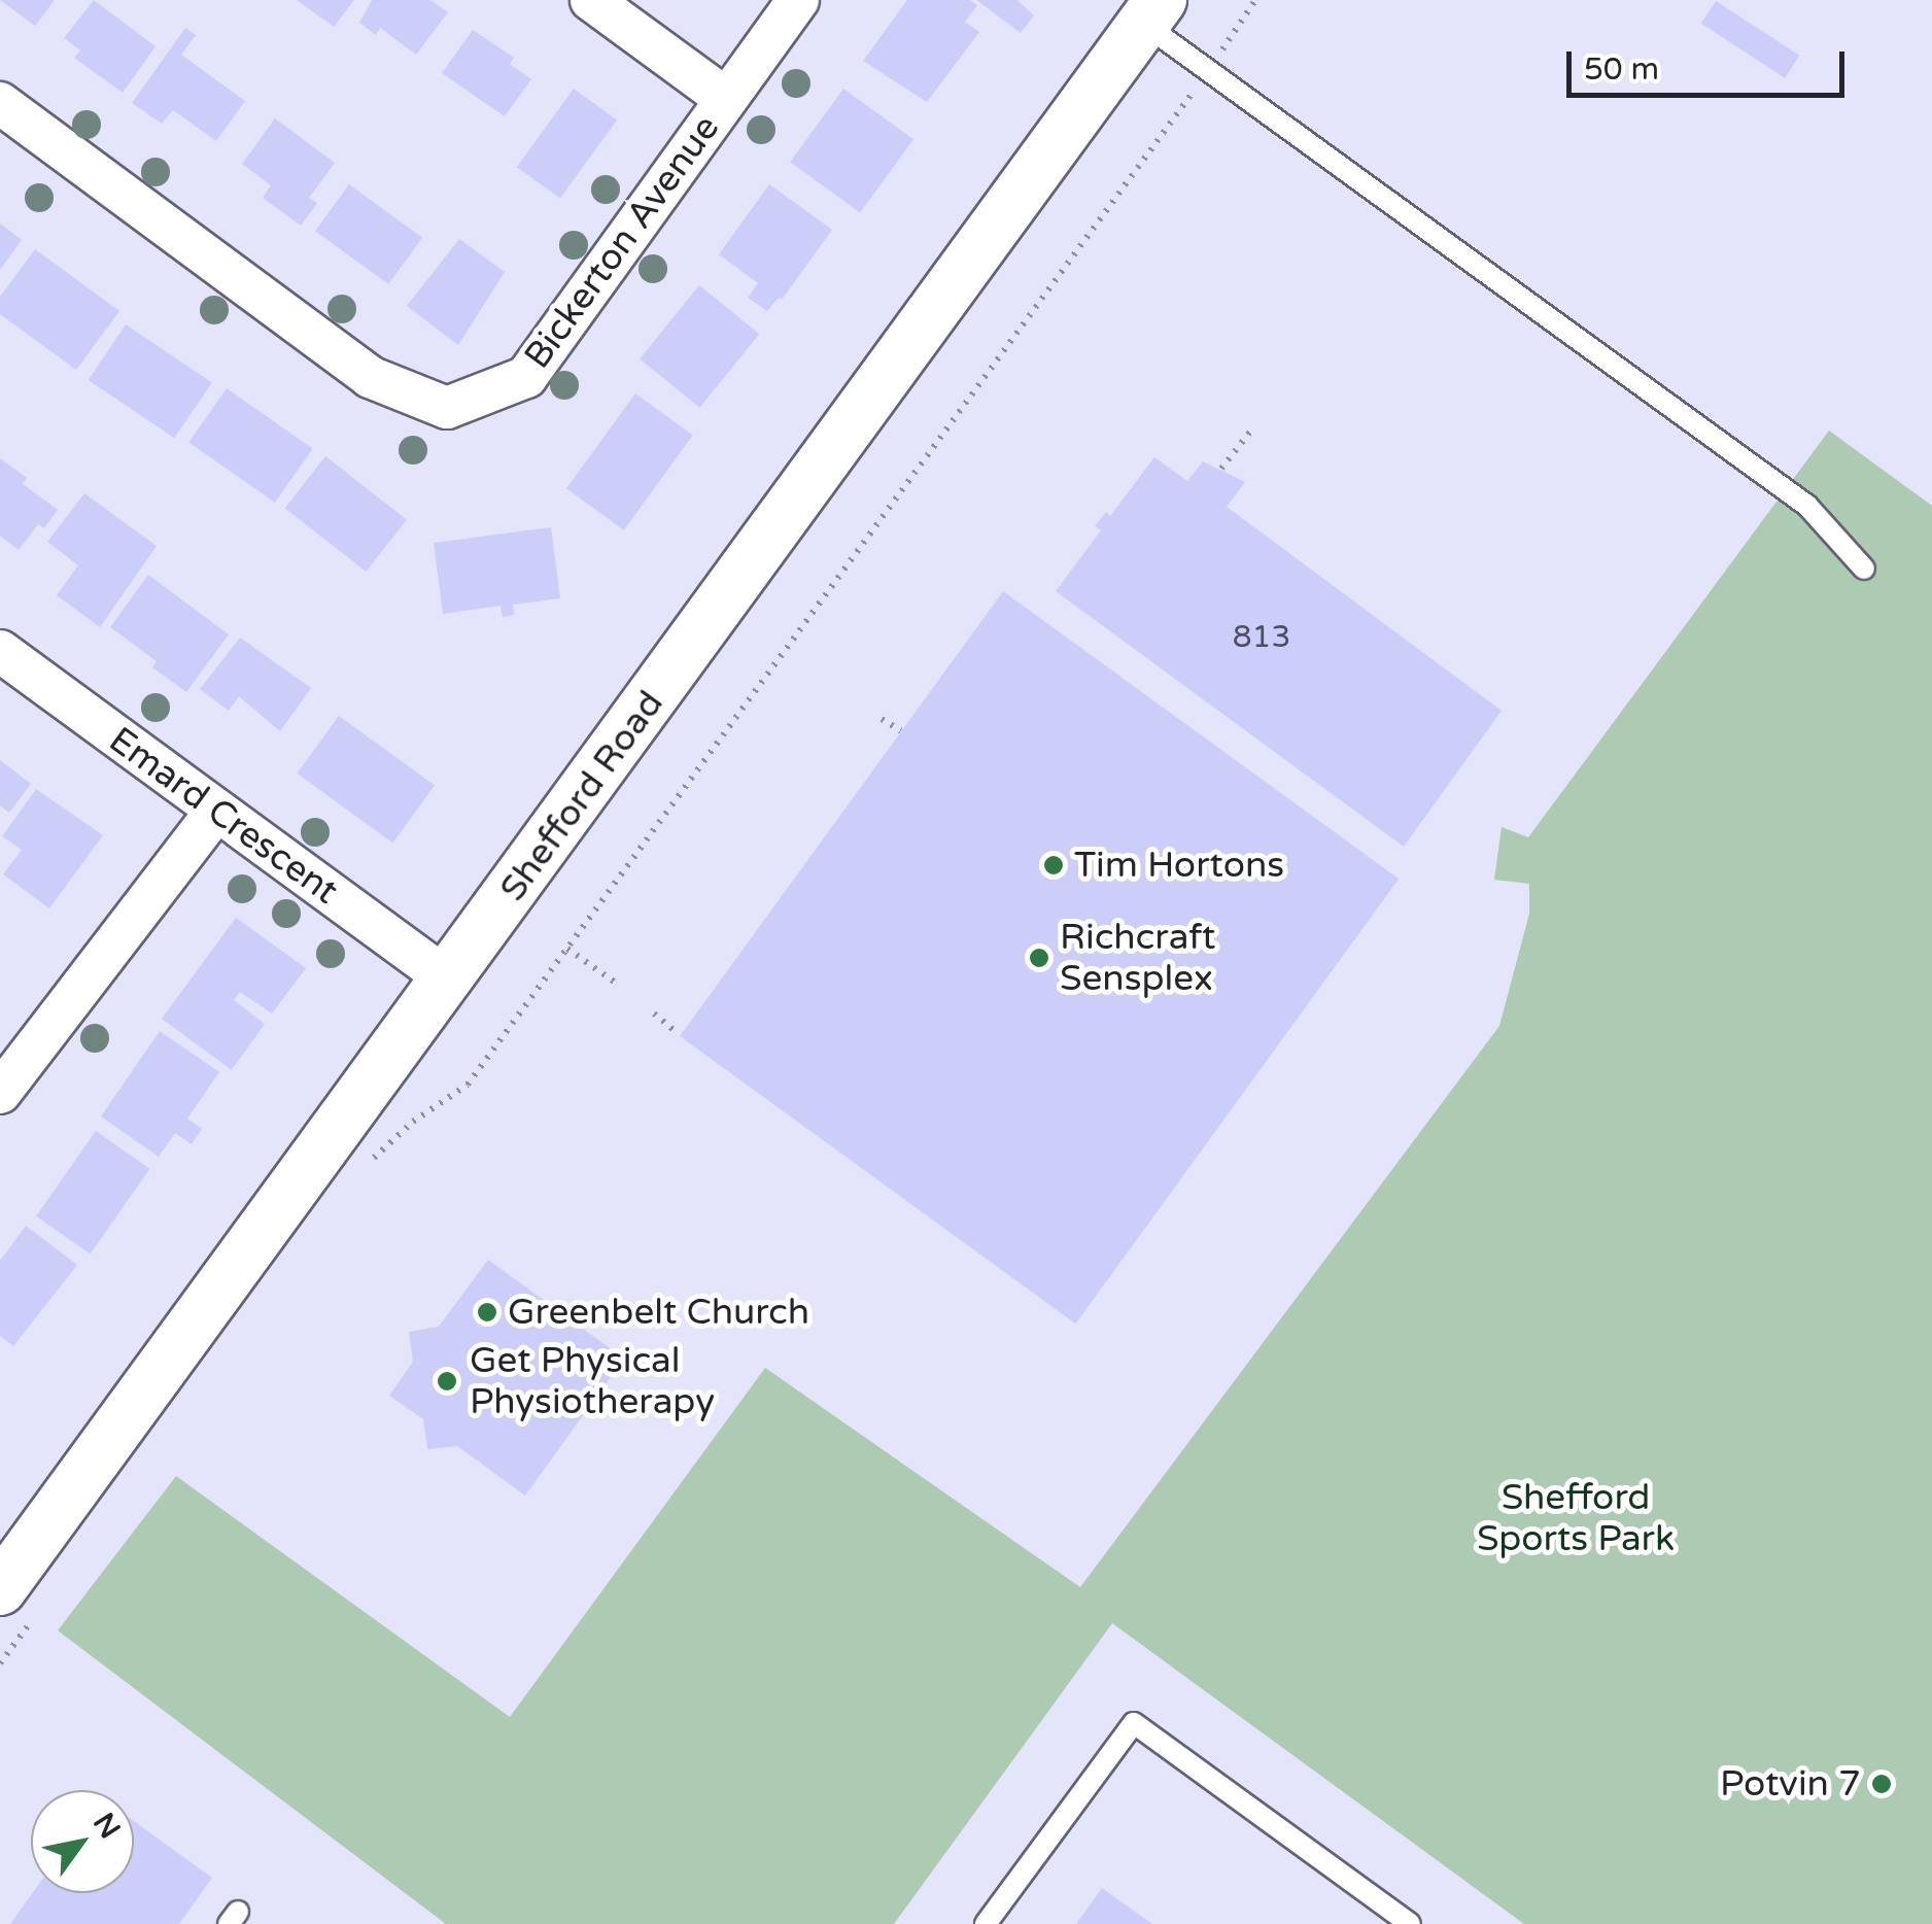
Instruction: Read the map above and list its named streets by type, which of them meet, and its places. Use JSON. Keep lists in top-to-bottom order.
{
  "streets": {
    "street": ["Bickerton Avenue", "Shefford Road", "Emard Crescent"]
  },
  "crossings": [
    ["Shefford Road", "Emard Crescent"]
  ],
  "parks": ["Shefford Sports Park"],
  "places": [
    "Tim Hortons",
    "Richcraft Sensplex",
    "Greenbelt Church",
    "Get Physical Physiotherapy",
    "Potvin 7"
  ],
  "house_numbers": ["813"],
  "scale_bar": "50 m",
  "north": "top right"
}
